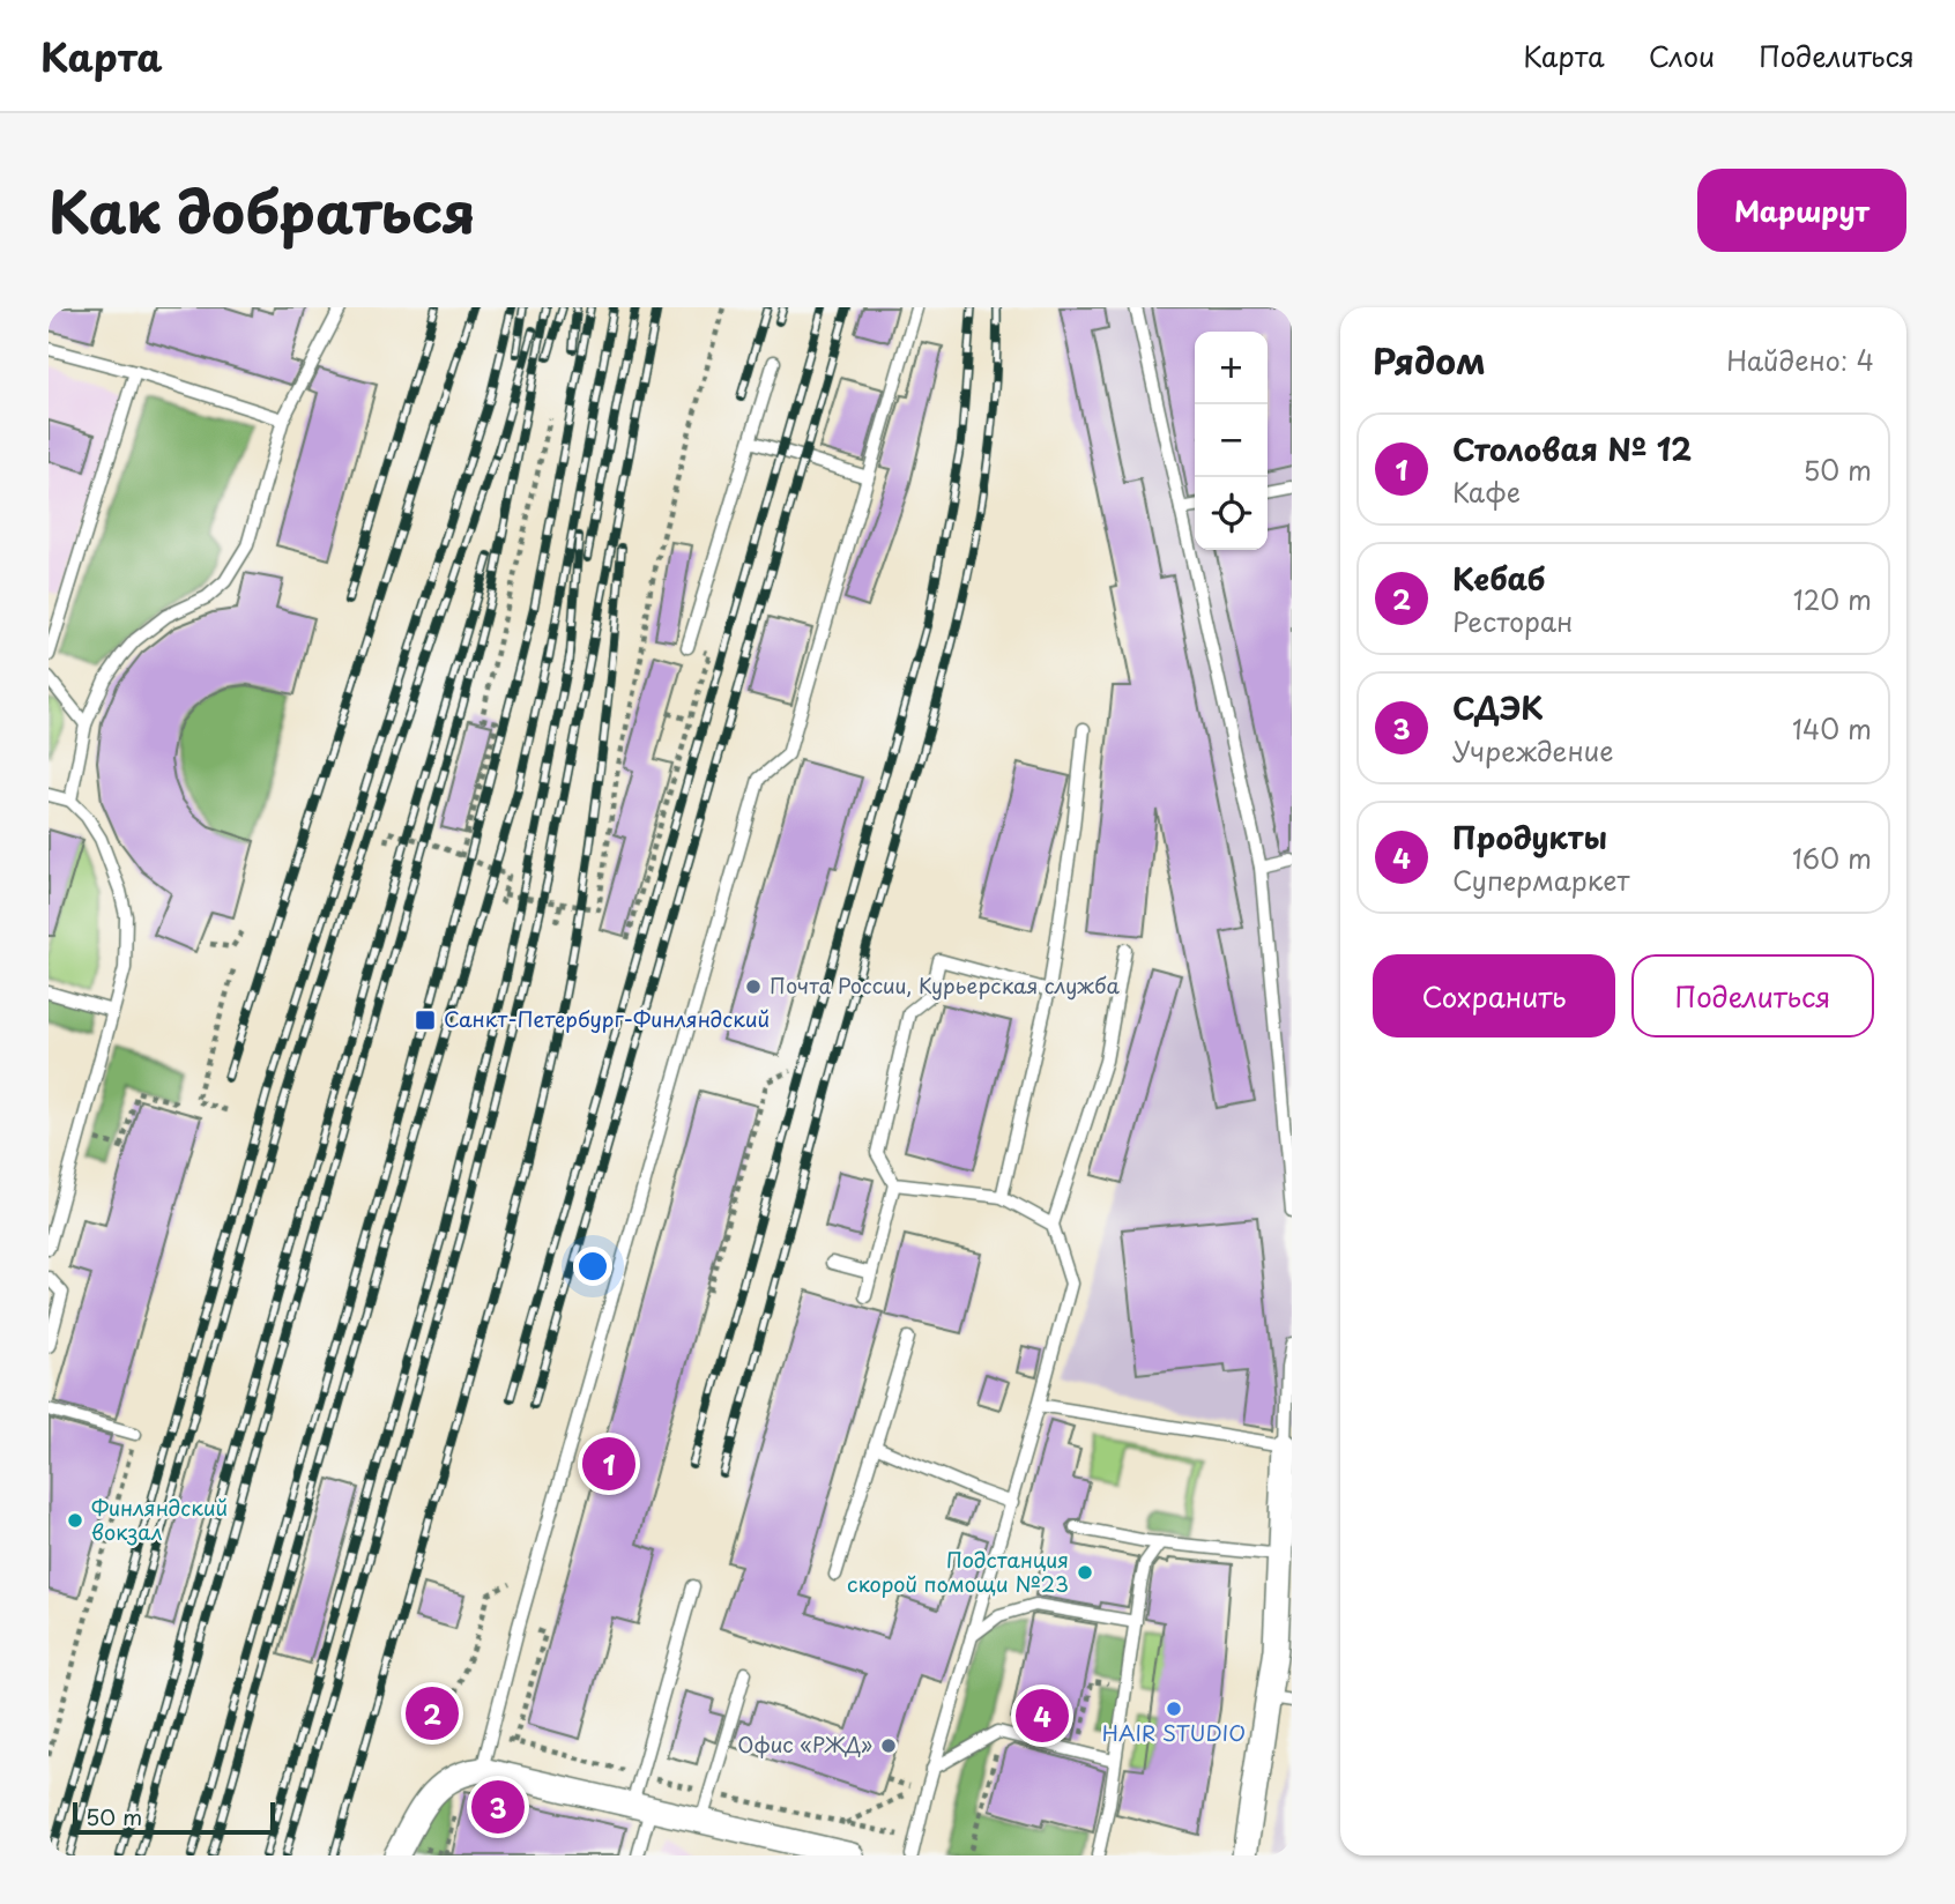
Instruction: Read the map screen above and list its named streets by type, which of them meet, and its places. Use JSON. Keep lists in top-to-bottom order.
{
  "places": {
    "other": [
      "Почта России, Курьерская служба",
      "Финляндский вокзал",
      "Подстанция скорой помощи №23",
      "HAIR STUDIO",
      "Офис «РЖД»"
    ],
    "transit": ["Санкт-Петербург-Финляндский"]
  },
  "scale_bar": "50 m",
  "page": {
    "header": "Карта",
    "nav": ["Карта", "Слои", "Поделиться"],
    "title": "Как добраться",
    "buttons": [
      "Маршрут",
      ["Сохранить", "Поделиться"]
    ],
    "heading": ["Рядом", "Найдено: 4"],
    "map_buttons": ["+", "−"],
    "list": [
      {
        "mark": "1",
        "name": "Столовая № 12",
        "note": "Кафе",
        "value": "50 m"
      },
      {
        "mark": "2",
        "name": "Кебаб",
        "note": "Ресторан",
        "value": "120 m"
      },
      {
        "mark": "3",
        "name": "СДЭК",
        "note": "Учреждение",
        "value": "140 m"
      },
      {
        "mark": "4",
        "name": "Продукты",
        "note": "Супермаркет",
        "value": "160 m"
      }
    ],
    "pins": [
      "1",
      "2",
      "4",
      "3"
    ],
    "scale": "50 m"
  }
}
